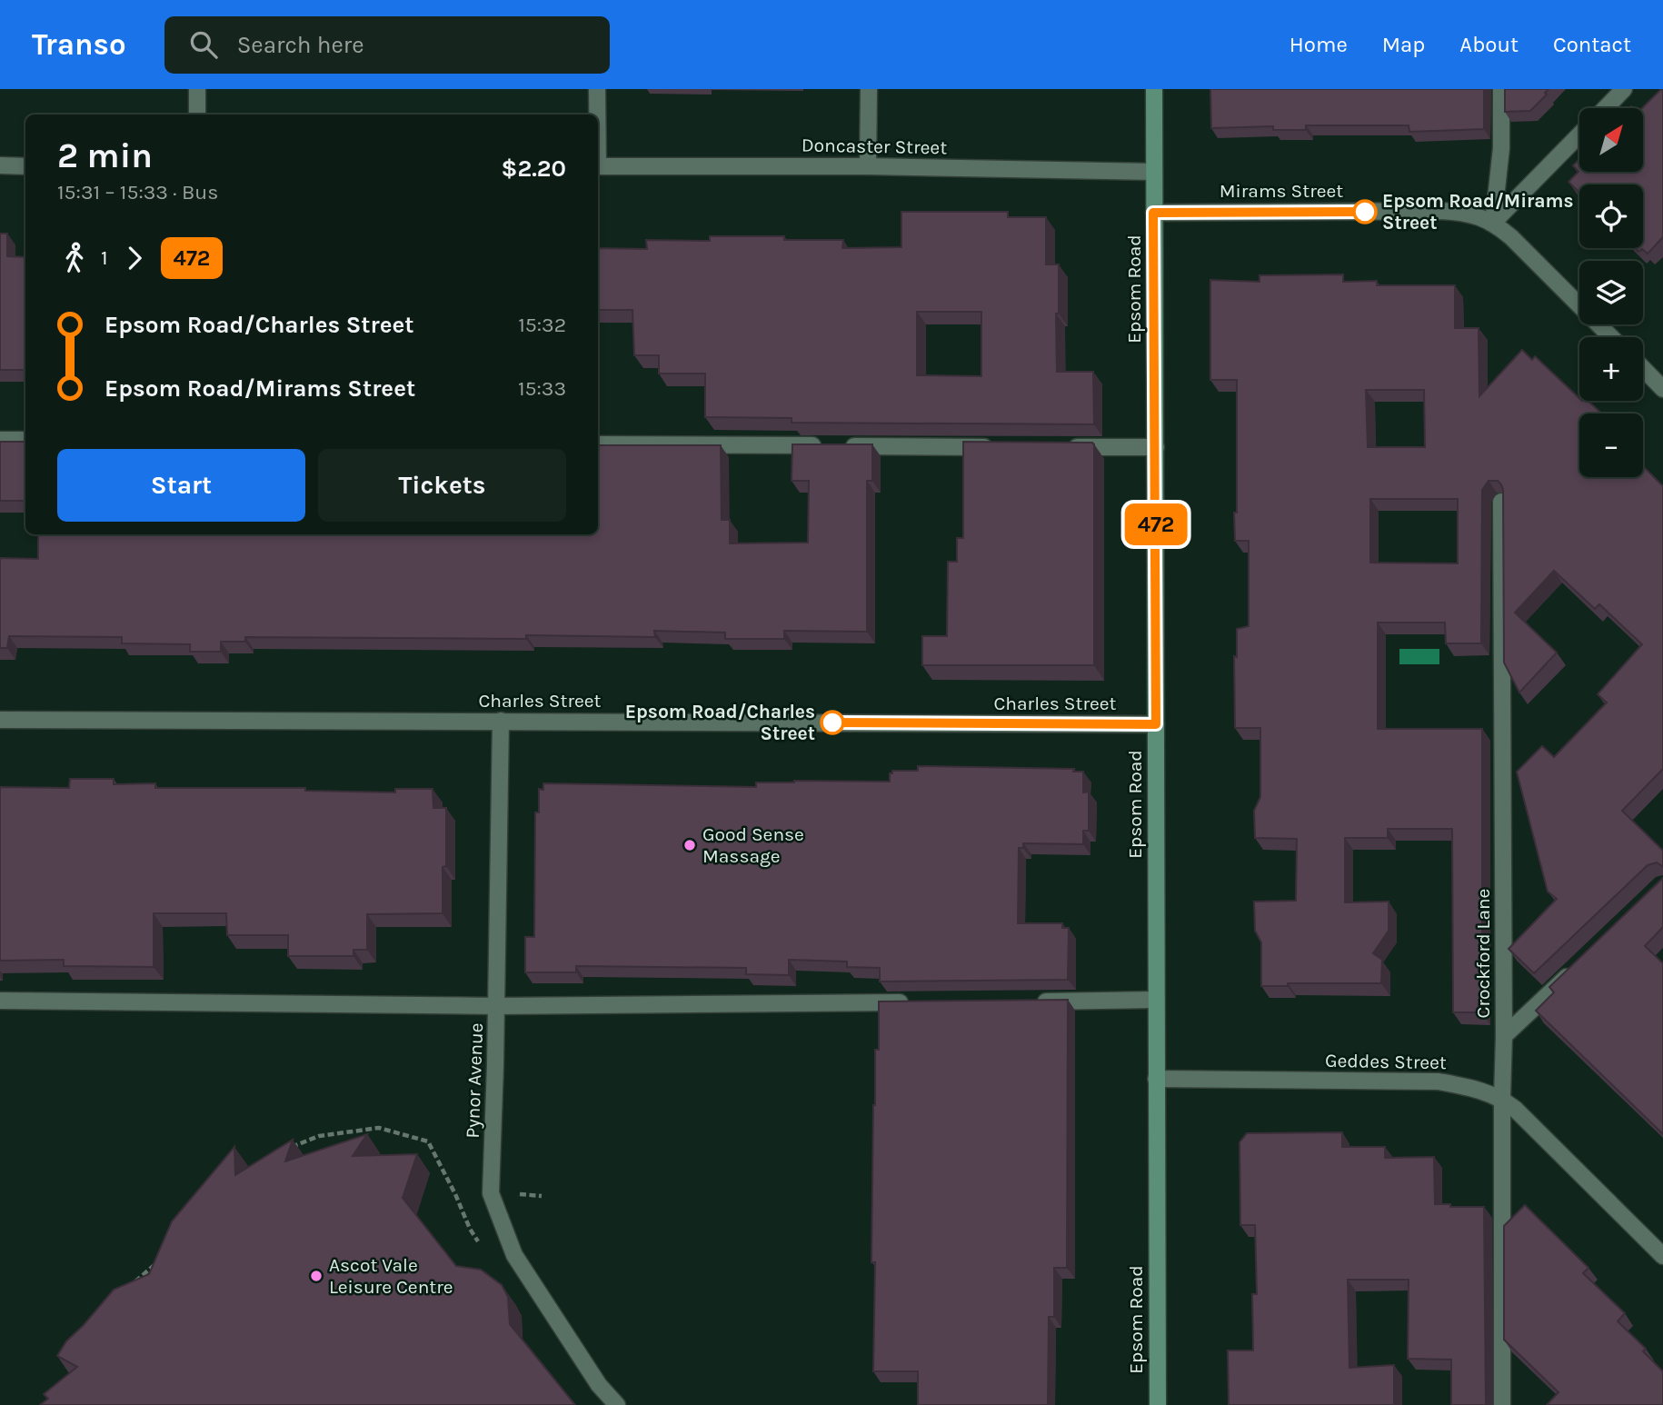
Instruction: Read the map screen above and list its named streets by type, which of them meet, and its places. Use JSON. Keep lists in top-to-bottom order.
{
  "streets": {
    "main road": ["Epsom Road"],
    "street": [
      "Doncaster Street",
      "Mirams Street",
      "Charles Street",
      "Crockford Lane",
      "Geddes Street",
      "Pynor Avenue"
    ]
  },
  "crossings": [
    ["Doncaster Street", "Epsom Road"],
    ["Mirams Street", "Epsom Road"],
    ["Epsom Road", "Charles Street"],
    ["Epsom Road", "Geddes Street"],
    ["Charles Street", "Pynor Avenue"],
    ["Crockford Lane", "Geddes Street"]
  ],
  "places": [
    "Epsom Road/Mirams Street",
    "Epsom Road/Charles Street",
    "Good Sense Massage",
    "Ascot Vale Leisure Centre"
  ],
  "lines": ["bus line 472"],
  "north": "top right",
  "page": {
    "header": "Transo",
    "search": "Search here",
    "nav": [
      "Home",
      "Map",
      "About",
      "Contact"
    ],
    "on_map": "472",
    "map_buttons": ["+", "−"],
    "heading": ["2 min", "15:31 – 15:33 · Bus", "$2.20"],
    "legs": ["1", "472"],
    "list": [
      {
        "name": "Epsom Road/Charles Street",
        "value": "15:32"
      },
      {
        "name": "Epsom Road/Mirams Street",
        "value": "15:33"
      }
    ],
    "buttons": ["Start", "Tickets"]
  }
}
